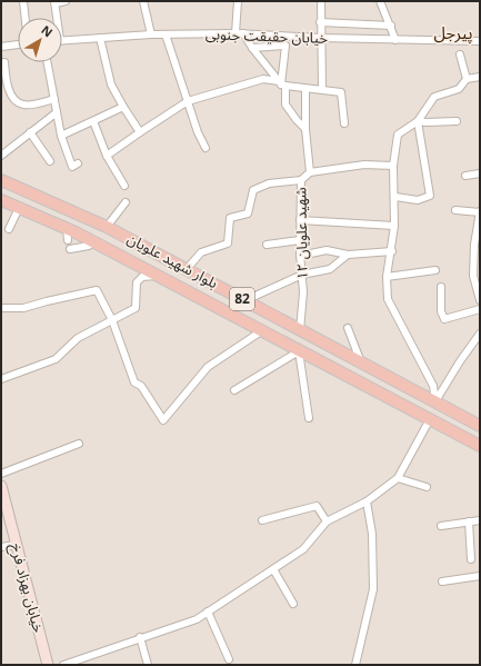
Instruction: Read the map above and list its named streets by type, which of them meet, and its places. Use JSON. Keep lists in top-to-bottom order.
{
  "streets": {
    "main road": ["بلوار شهید علویان", "82"],
    "street": ["خیابان حقیقت جنوبی", "شهید علویان ۱۲", "خیابان بهزاد فرخ"]
  },
  "crossings": [
    ["شهید علویان ۱۲", "بلوار شهید علویان"]
  ],
  "districts": ["پیرجل"],
  "north": "top right"
}
